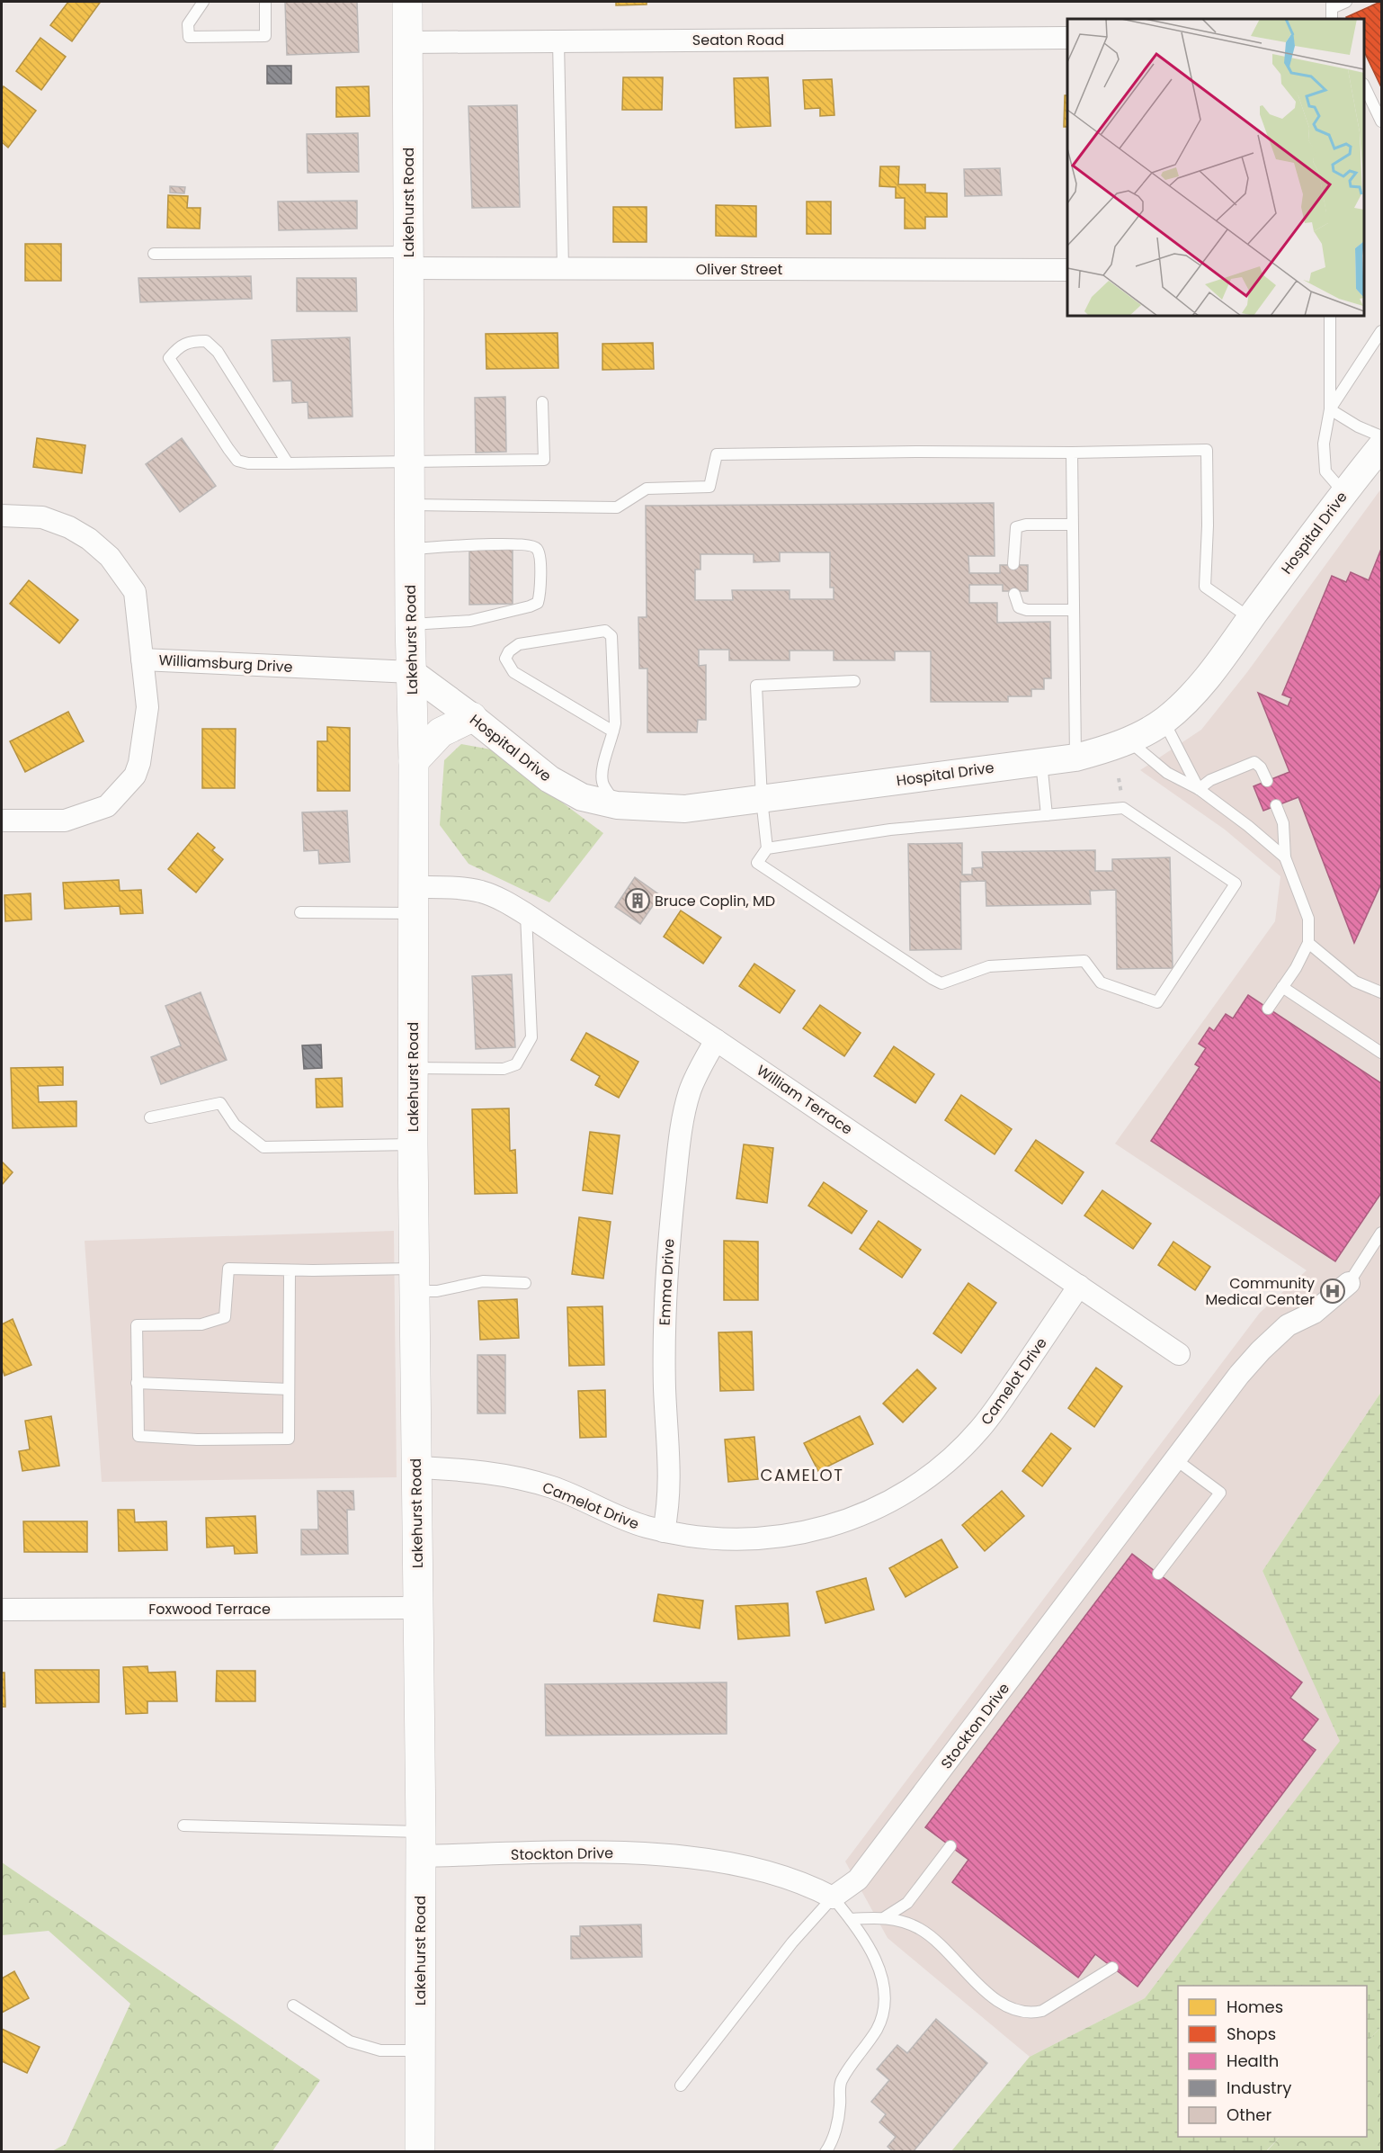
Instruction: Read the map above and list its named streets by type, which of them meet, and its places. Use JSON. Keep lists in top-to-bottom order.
{
  "streets": {
    "main road": ["Lakehurst Road"],
    "street": [
      "Seaton Road",
      "Oliver Street",
      "Hospital Drive",
      "Williamsburg Drive",
      "William Terrace",
      "Emma Drive",
      "Camelot Drive",
      "Foxwood Terrace",
      "Stockton Drive"
    ]
  },
  "crossings": [
    ["Seaton Road", "Lakehurst Road"],
    ["Lakehurst Road", "Oliver Street"],
    ["Lakehurst Road", "Hospital Drive"],
    ["Lakehurst Road", "Williamsburg Drive"],
    ["Lakehurst Road", "William Terrace"],
    ["Lakehurst Road", "Camelot Drive"],
    ["Lakehurst Road", "Foxwood Terrace"],
    ["Lakehurst Road", "Stockton Drive"],
    ["Hospital Drive", "Williamsburg Drive"],
    ["William Terrace", "Emma Drive"],
    ["William Terrace", "Camelot Drive"],
    ["Emma Drive", "Camelot Drive"]
  ],
  "districts": ["CAMELOT"],
  "places": {
    "building": ["Bruce Coplin, MD"],
    "hospital": ["Community Medical Center"]
  },
  "legend": [
    "Homes",
    "Shops",
    "Health",
    "Industry",
    "Other"
  ]
}
